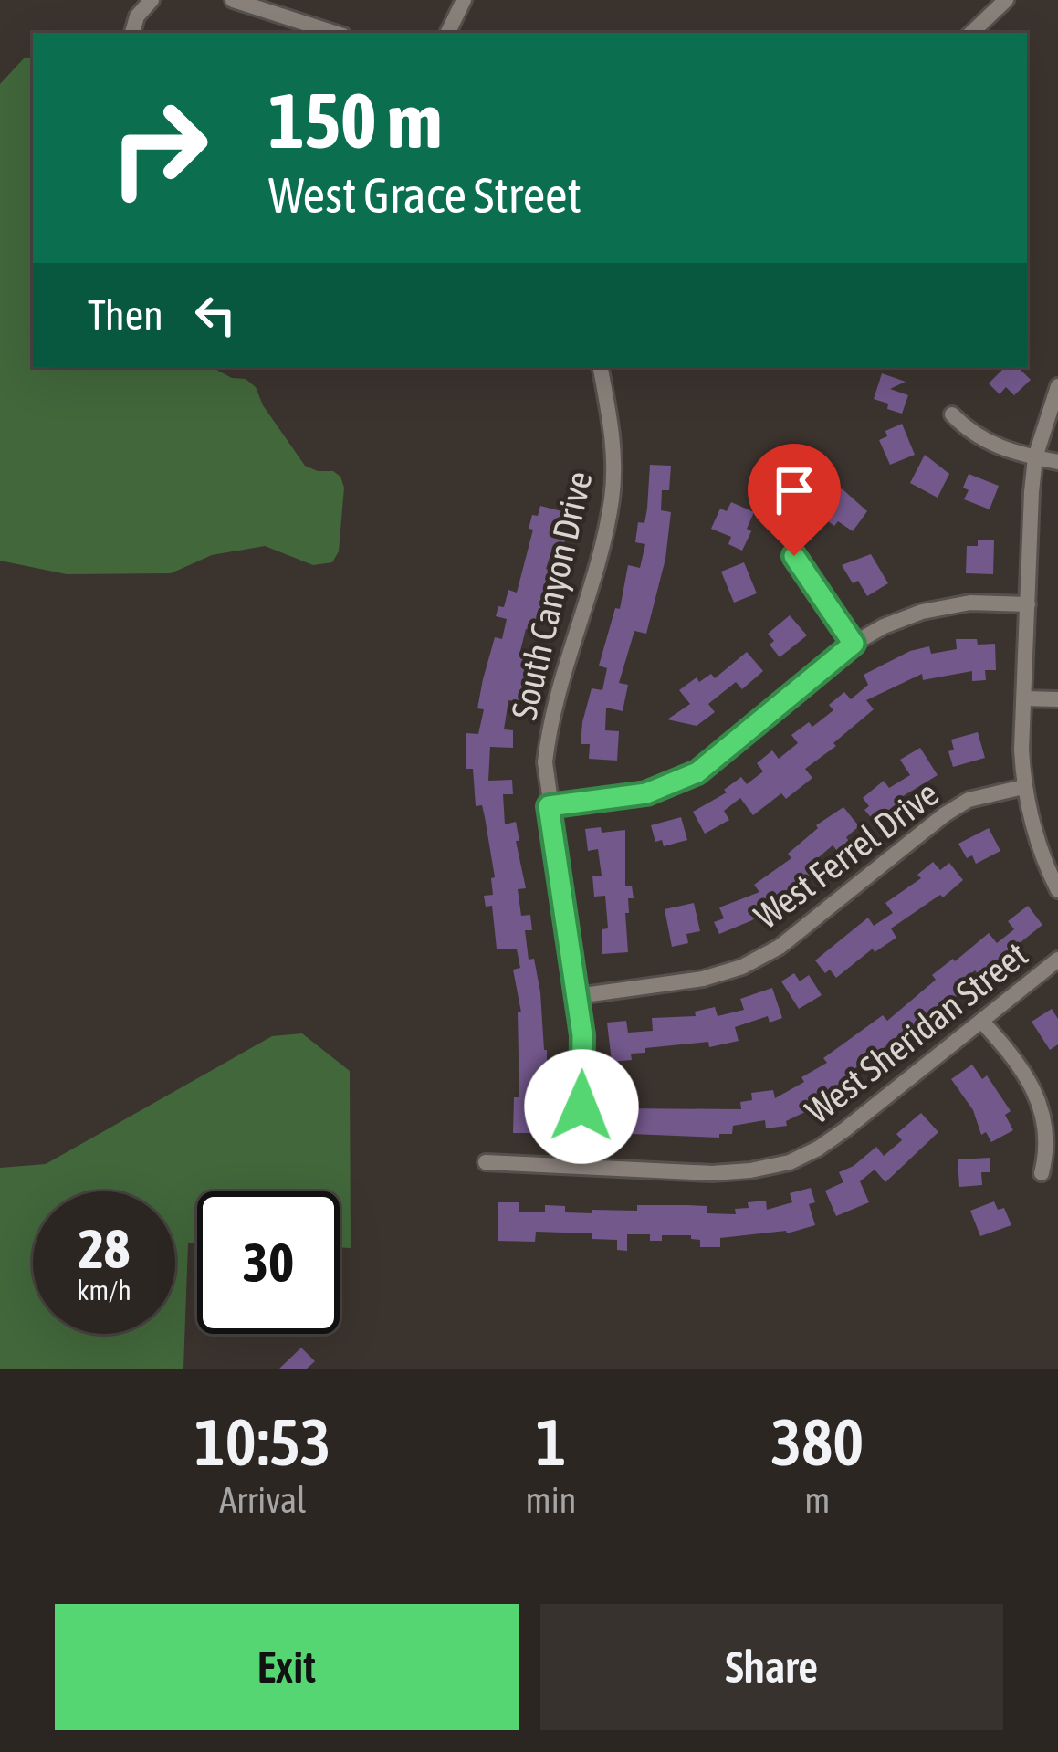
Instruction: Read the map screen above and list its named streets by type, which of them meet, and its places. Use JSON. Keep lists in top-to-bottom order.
{
  "streets": {
    "street": ["South Canyon Drive", "West Ferrel Drive", "West Sheridan Street"]
  },
  "crossings": [
    ["South Canyon Drive", "West Ferrel Drive"],
    ["South Canyon Drive", "West Sheridan Street"]
  ],
  "page": {
    "turn": ["150 m", "West Grace Street"],
    "then": "Then",
    "speed": "28 km/h",
    "limit": "30",
    "eta": [
      "10:53",
      "Arrival",
      "1",
      "min",
      "380",
      "m"
    ],
    "buttons": ["Exit", "Share"]
  }
}
